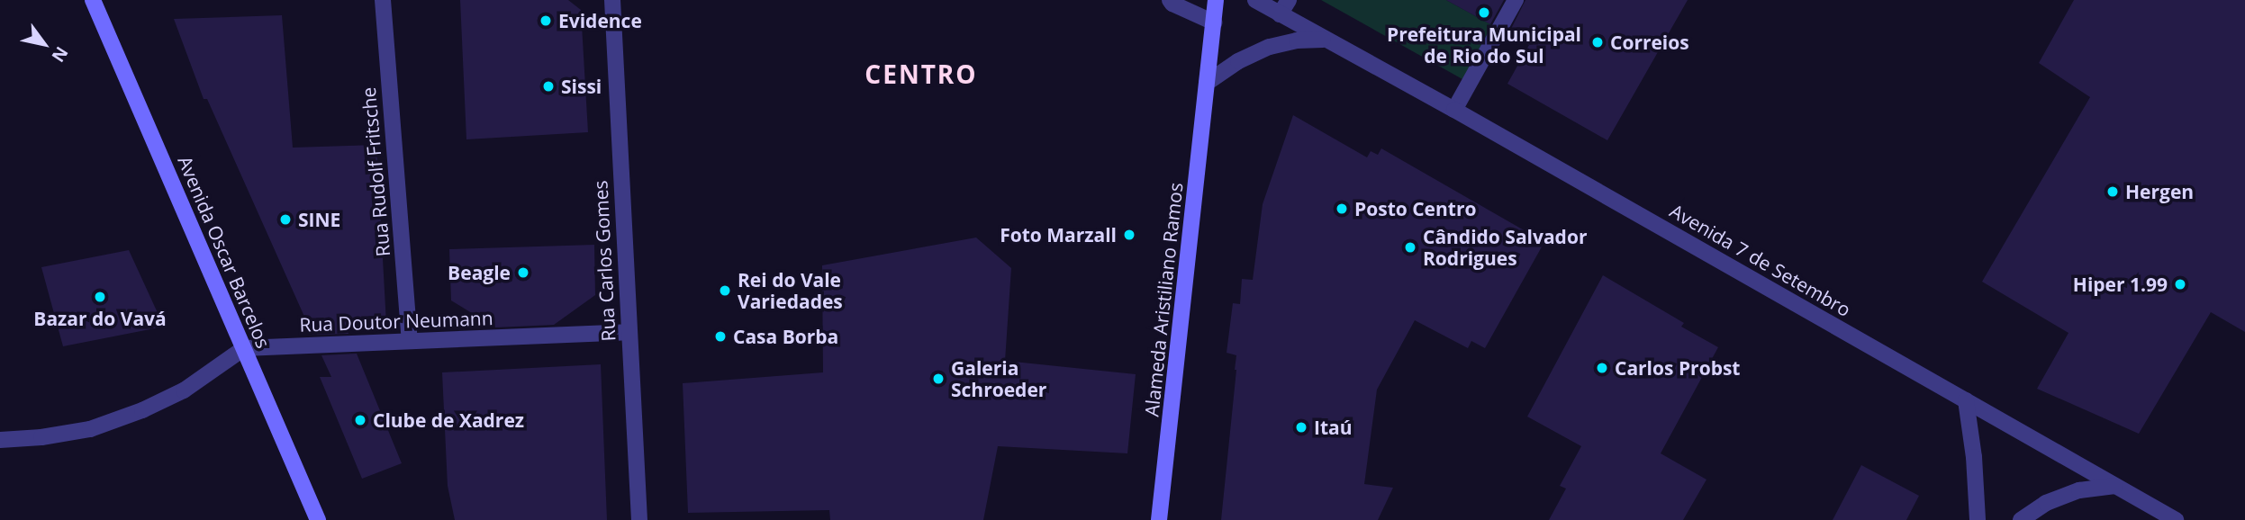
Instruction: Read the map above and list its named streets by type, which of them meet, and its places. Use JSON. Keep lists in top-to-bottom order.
{
  "streets": {
    "main road": ["Avenida Oscar Barcelos", "Alameda Aristiliano Ramos"],
    "street": [
      "Rua Rudolf Fritsche",
      "Avenida 7 de Setembro",
      "Rua Carlos Gomes",
      "Rua Doutor Neumann"
    ]
  },
  "crossings": [
    ["Rua Rudolf Fritsche", "Rua Doutor Neumann"],
    ["Avenida Oscar Barcelos", "Rua Doutor Neumann"],
    ["Rua Carlos Gomes", "Rua Doutor Neumann"]
  ],
  "districts": ["CENTRO"],
  "places": [
    "Prefeitura Municipal de Rio do Sul",
    "Evidence",
    "Correios",
    "Sissi",
    "Hergen",
    "Posto Centro",
    "SINE",
    "Foto Marzall",
    "Cândido Salvador Rodrigues",
    "Beagle",
    "Hiper 1.99",
    "Rei do Vale Variedades",
    "Bazar do Vavá",
    "Casa Borba",
    "Carlos Probst",
    "Galeria Schroeder",
    "Clube de Xadrez",
    "Itaú"
  ],
  "north": "bottom right"
}
